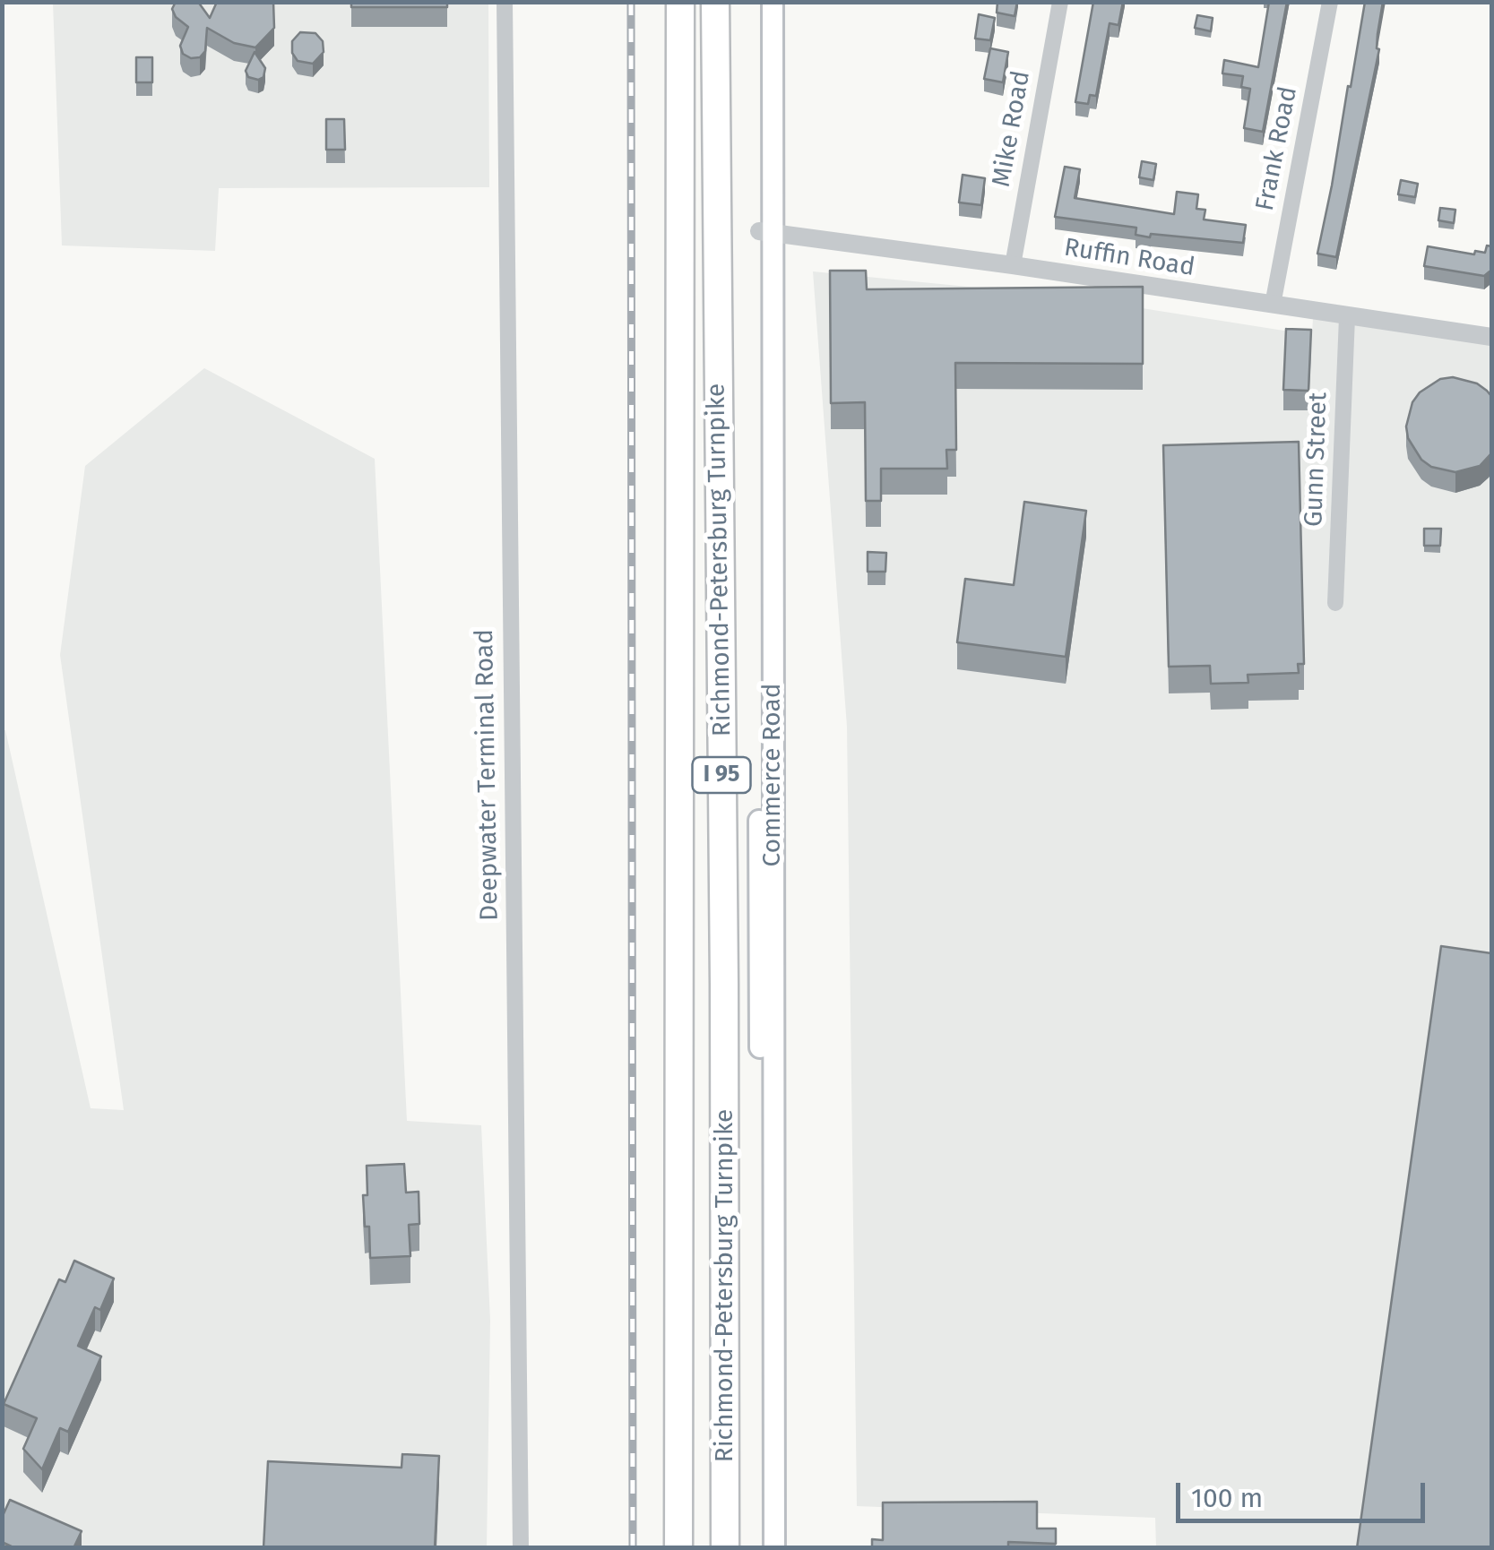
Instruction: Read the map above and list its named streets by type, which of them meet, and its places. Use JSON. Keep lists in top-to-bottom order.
{
  "streets": {
    "highway": ["Richmond-Petersburg Turnpike", "I 95"],
    "main road": ["Commerce Road"],
    "street": [
      "Mike Road",
      "Frank Road",
      "Ruffin Road",
      "Gunn Street",
      "Deepwater Terminal Road"
    ]
  },
  "crossings": [
    ["Mike Road", "Ruffin Road"],
    ["Frank Road", "Ruffin Road"],
    ["Ruffin Road", "Gunn Street"],
    ["Ruffin Road", "Commerce Road"]
  ],
  "scale_bar": "100 m"
}
